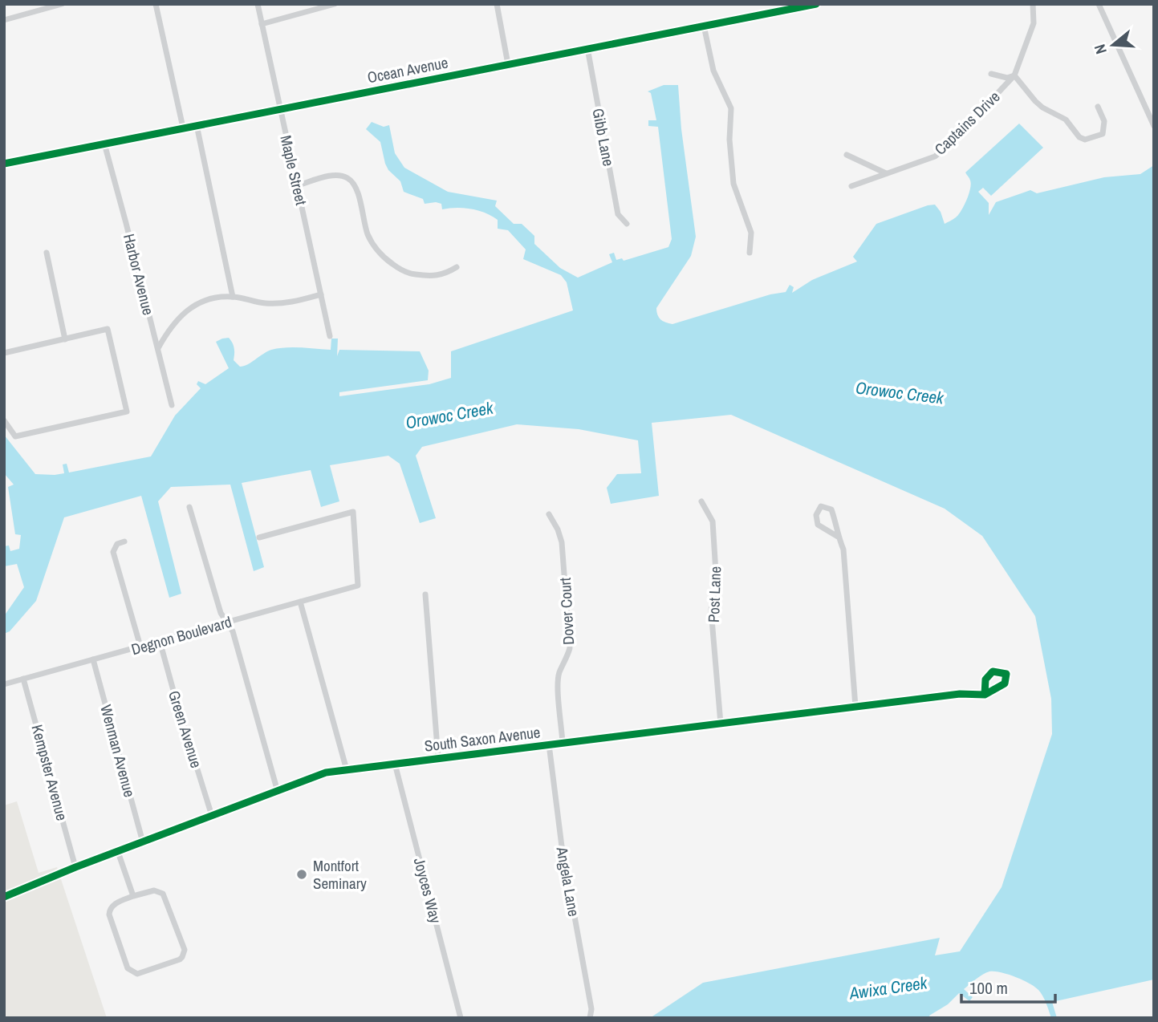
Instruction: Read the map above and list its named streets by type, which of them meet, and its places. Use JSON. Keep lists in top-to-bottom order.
{
  "streets": {
    "street": [
      "Ocean Avenue",
      "Captains Drive",
      "Gibb Lane",
      "Maple Street",
      "Harbor Avenue",
      "Post Lane",
      "Dover Court",
      "Degnon Boulevard",
      "Green Avenue",
      "South Saxon Avenue",
      "Wenman Avenue",
      "Kempster Avenue",
      "Angela Lane",
      "Joyces Way"
    ]
  },
  "crossings": [
    ["Ocean Avenue", "Gibb Lane"],
    ["Ocean Avenue", "Maple Street"],
    ["Ocean Avenue", "Harbor Avenue"],
    ["Post Lane", "South Saxon Avenue"],
    ["Dover Court", "South Saxon Avenue"],
    ["Degnon Boulevard", "Green Avenue"],
    ["Degnon Boulevard", "Wenman Avenue"],
    ["Degnon Boulevard", "Kempster Avenue"],
    ["Green Avenue", "South Saxon Avenue"],
    ["South Saxon Avenue", "Wenman Avenue"],
    ["South Saxon Avenue", "Kempster Avenue"],
    ["South Saxon Avenue", "Angela Lane"],
    ["South Saxon Avenue", "Joyces Way"]
  ],
  "water": ["Orowoc Creek", "Awixa Creek"],
  "places": ["Montfort Seminary"],
  "scale_bar": "100 m",
  "north": "left"
}
